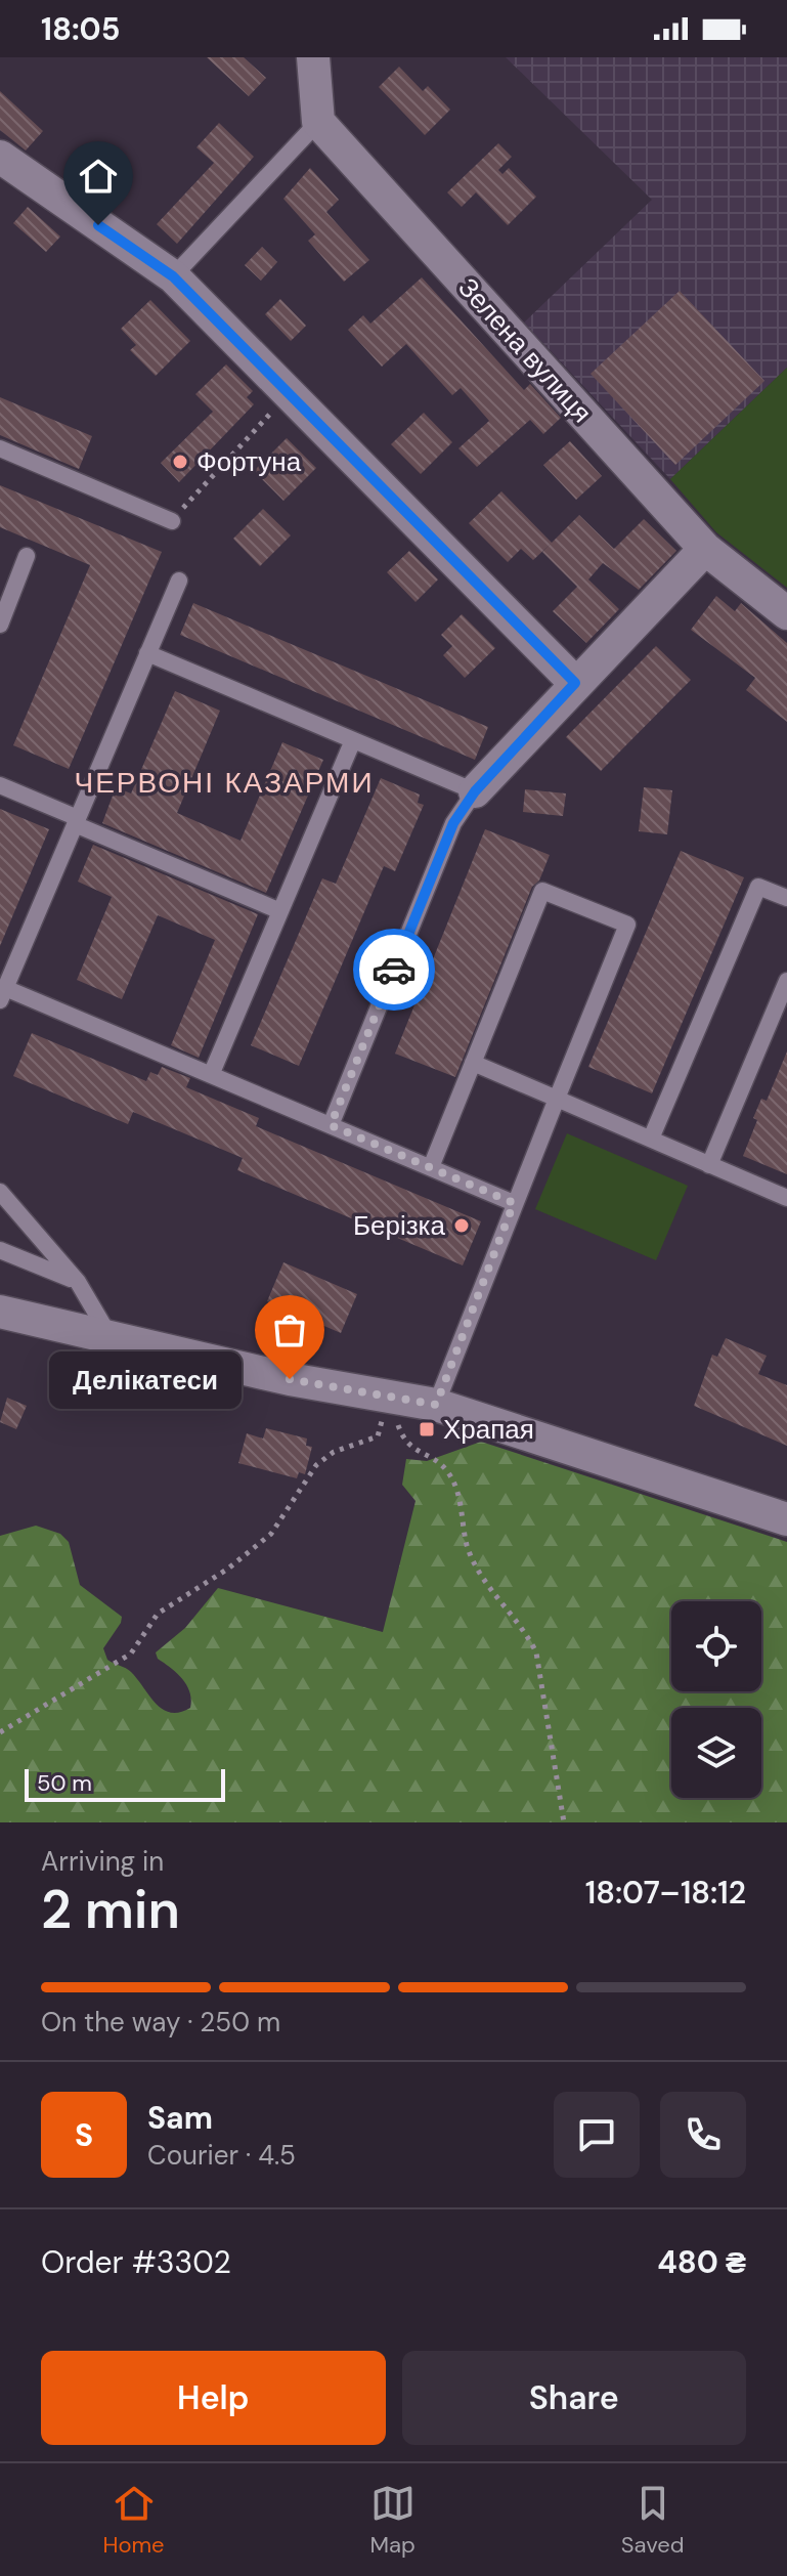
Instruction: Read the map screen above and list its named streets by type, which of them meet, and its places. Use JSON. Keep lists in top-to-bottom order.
{
  "streets": {
    "street": ["Зелена вулиця"]
  },
  "districts": ["ЧЕРВОНІ КАЗАРМИ"],
  "places": {
    "other": ["Фортуна", "Берізка", "Делікатеси"],
    "transit": ["Храпая"]
  },
  "scale_bar": "50 m",
  "page": {
    "status": "18:05",
    "bubble": "Делікатеси",
    "scale": "50 m",
    "heading": ["2 min", "Arriving in", "18:07–18:12"],
    "panel": [
      "Sam",
      "Courier · 4.5",
      "Order #3302",
      "480 ₴"
    ],
    "bar": "On the way · 250 m",
    "round": "S",
    "buttons": ["Help", "Share"],
    "tabs": ["Home", "Map", "Saved"]
  }
}
